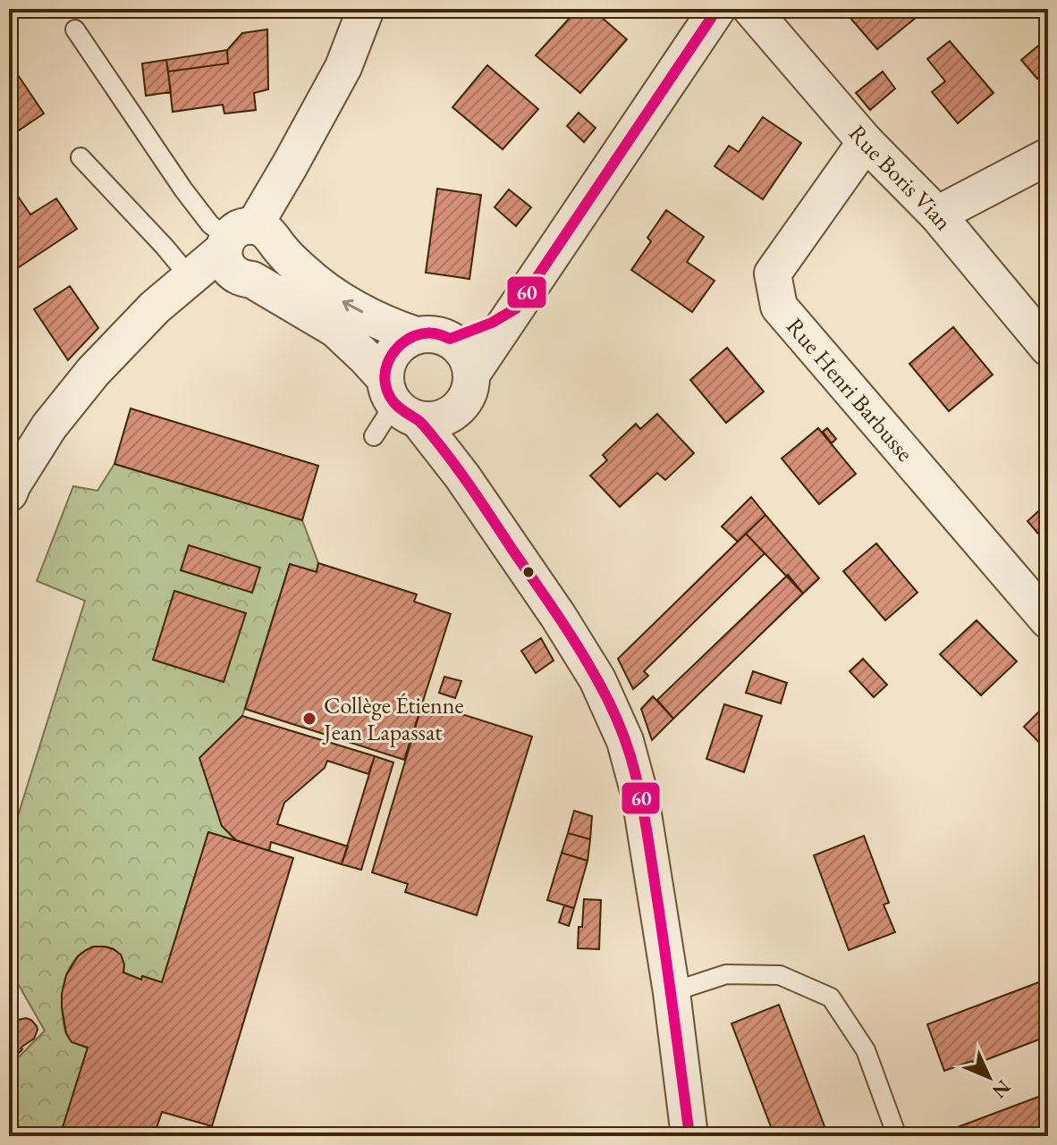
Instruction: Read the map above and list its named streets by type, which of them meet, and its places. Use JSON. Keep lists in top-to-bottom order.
{
  "streets": {
    "street": ["Rue Boris Vian", "Rue Henri Barbusse"]
  },
  "crossings": [
    ["Rue Boris Vian", "Rue Henri Barbusse"]
  ],
  "places": ["Collège Étienne Jean Lapassat"],
  "lines": ["transit line 60"],
  "north": "bottom right"
}
